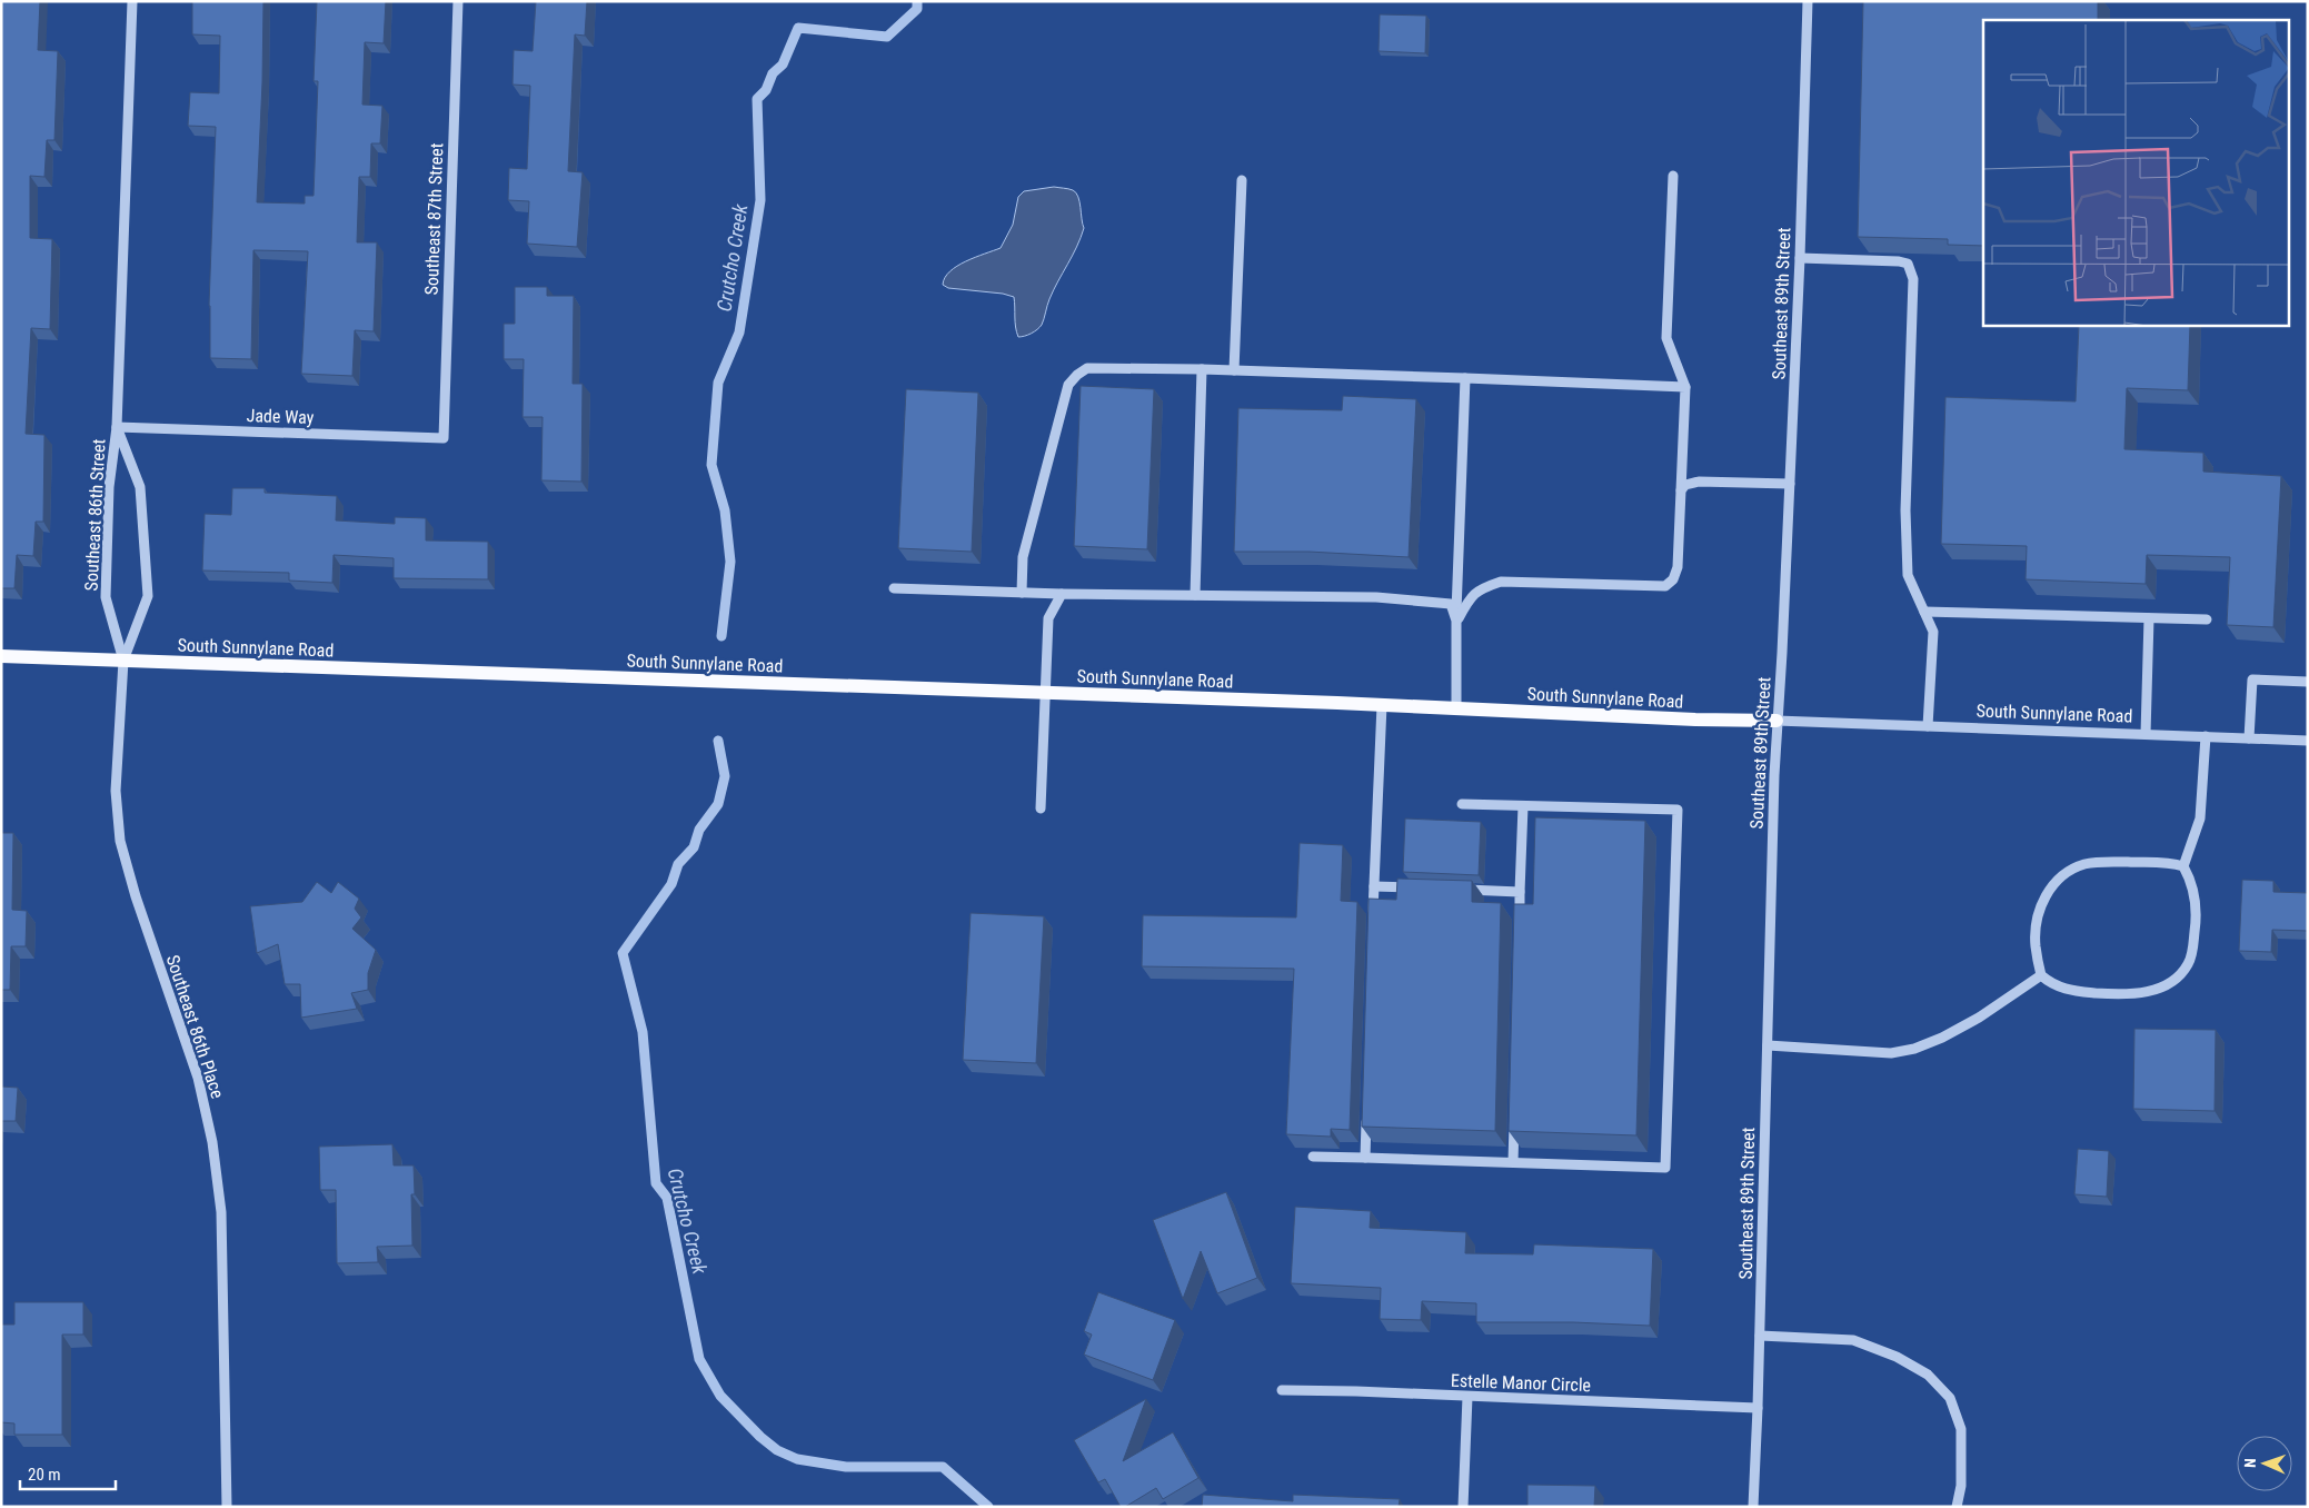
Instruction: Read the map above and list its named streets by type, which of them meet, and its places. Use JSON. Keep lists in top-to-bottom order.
{
  "streets": {
    "main road": ["South Sunnylane Road"],
    "street": [
      "Southeast 87th Street",
      "Southeast 89th Street",
      "Jade Way",
      "Southeast 86th Street",
      "Southeast 86th Place",
      "Estelle Manor Circle"
    ]
  },
  "crossings": [
    ["Southeast 87th Street", "Jade Way"],
    ["Southeast 89th Street", "South Sunnylane Road"],
    ["Southeast 89th Street", "Estelle Manor Circle"],
    ["Jade Way", "Southeast 86th Street"],
    ["Southeast 86th Street", "South Sunnylane Road"],
    ["Southeast 86th Street", "Southeast 86th Place"],
    ["South Sunnylane Road", "Southeast 86th Place"]
  ],
  "water": ["Crutcho Creek"],
  "scale_bar": "20 m",
  "north": "left"
}
